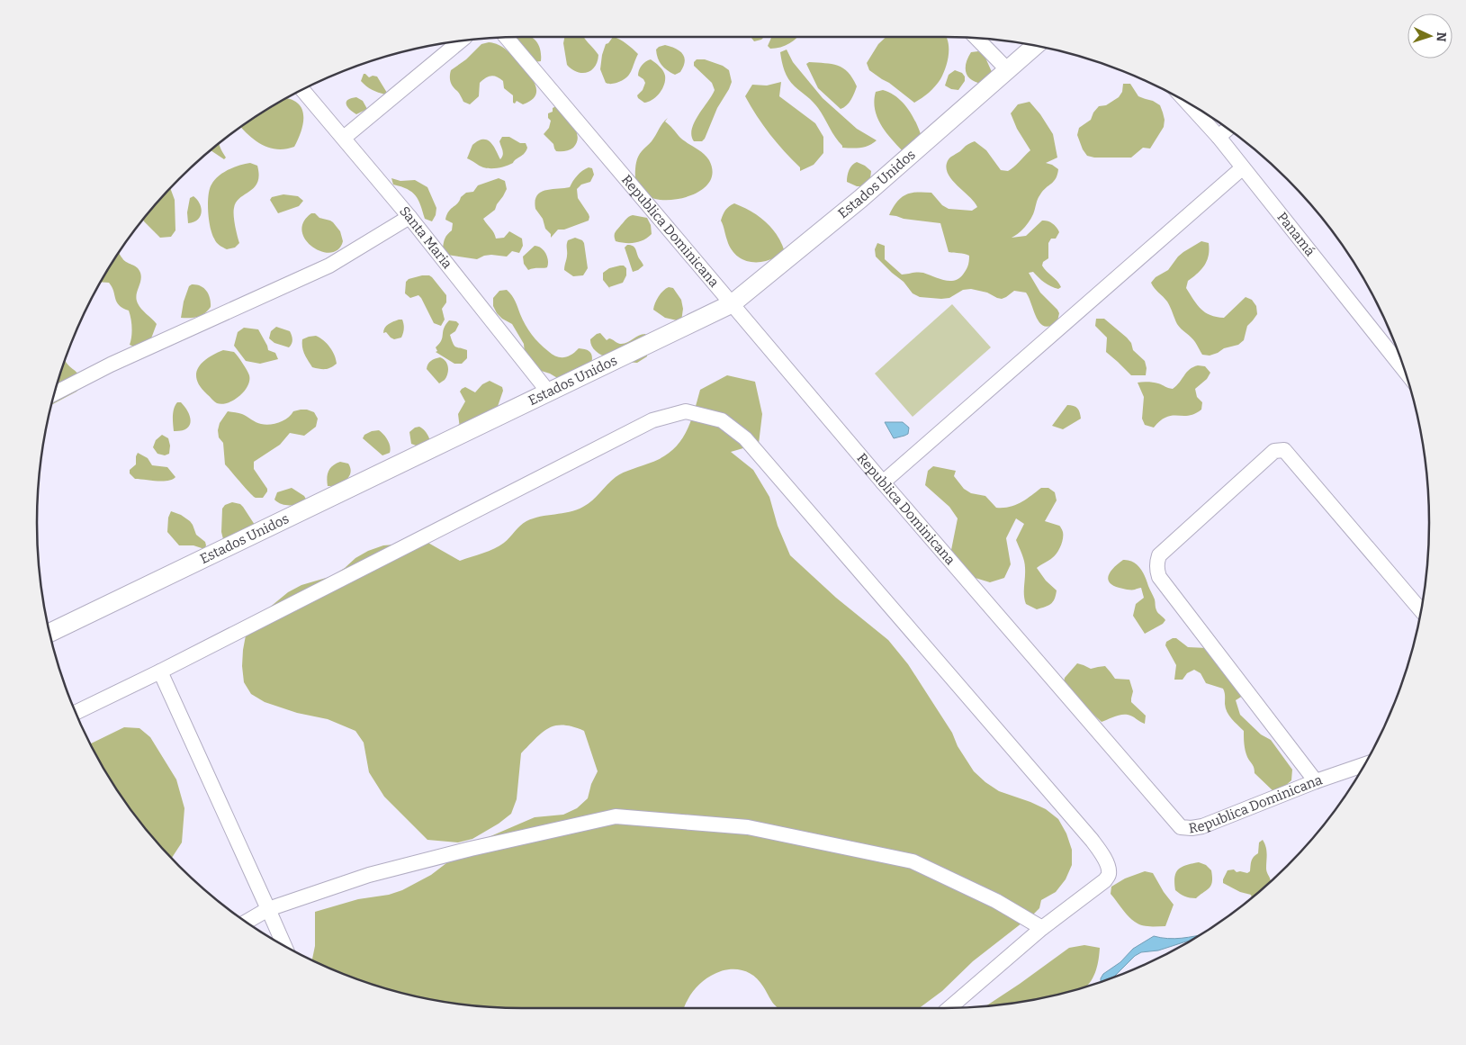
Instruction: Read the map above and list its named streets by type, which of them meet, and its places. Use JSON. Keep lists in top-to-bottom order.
{
  "streets": {
    "street": [
      "Estados Unidos",
      "Republica Dominicana",
      "Panamá",
      "Santa Maria"
    ]
  },
  "crossings": [
    ["Estados Unidos", "Republica Dominicana"],
    ["Estados Unidos", "Santa Maria"]
  ],
  "north": "right"
}
